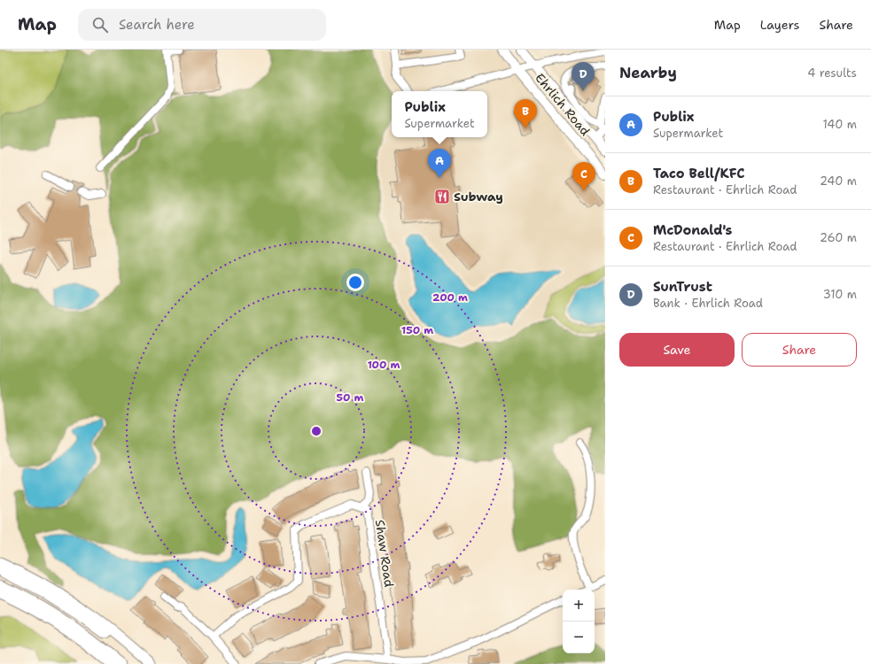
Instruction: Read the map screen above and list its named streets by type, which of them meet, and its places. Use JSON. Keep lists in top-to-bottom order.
{
  "streets": {
    "main road": ["Ehrlich Road"],
    "street": ["Shaw Road"]
  },
  "places": {
    "restaurant": ["Subway"]
  },
  "page": {
    "header": "Map",
    "search": "Search here",
    "nav": ["Map", "Layers", "Share"],
    "heading": ["Nearby", "4 results"],
    "pins": [
      "D",
      "B",
      "A",
      "C"
    ],
    "popup": ["Publix", "Supermarket"],
    "list": [
      {
        "mark": "A",
        "name": "Publix",
        "note": "Supermarket",
        "value": "140 m"
      },
      {
        "mark": "B",
        "name": "Taco Bell/KFC",
        "note": "Restaurant · Ehrlich Road",
        "value": "240 m"
      },
      {
        "mark": "C",
        "name": "McDonald's",
        "note": "Restaurant · Ehrlich Road",
        "value": "260 m"
      },
      {
        "mark": "D",
        "name": "SunTrust",
        "note": "Bank · Ehrlich Road",
        "value": "310 m"
      }
    ],
    "buttons": ["Save", "Share"],
    "map_buttons": ["+", "−"]
  },
  "rings": [
    "200 m",
    "150 m",
    "100 m",
    "50 m"
  ]
}
